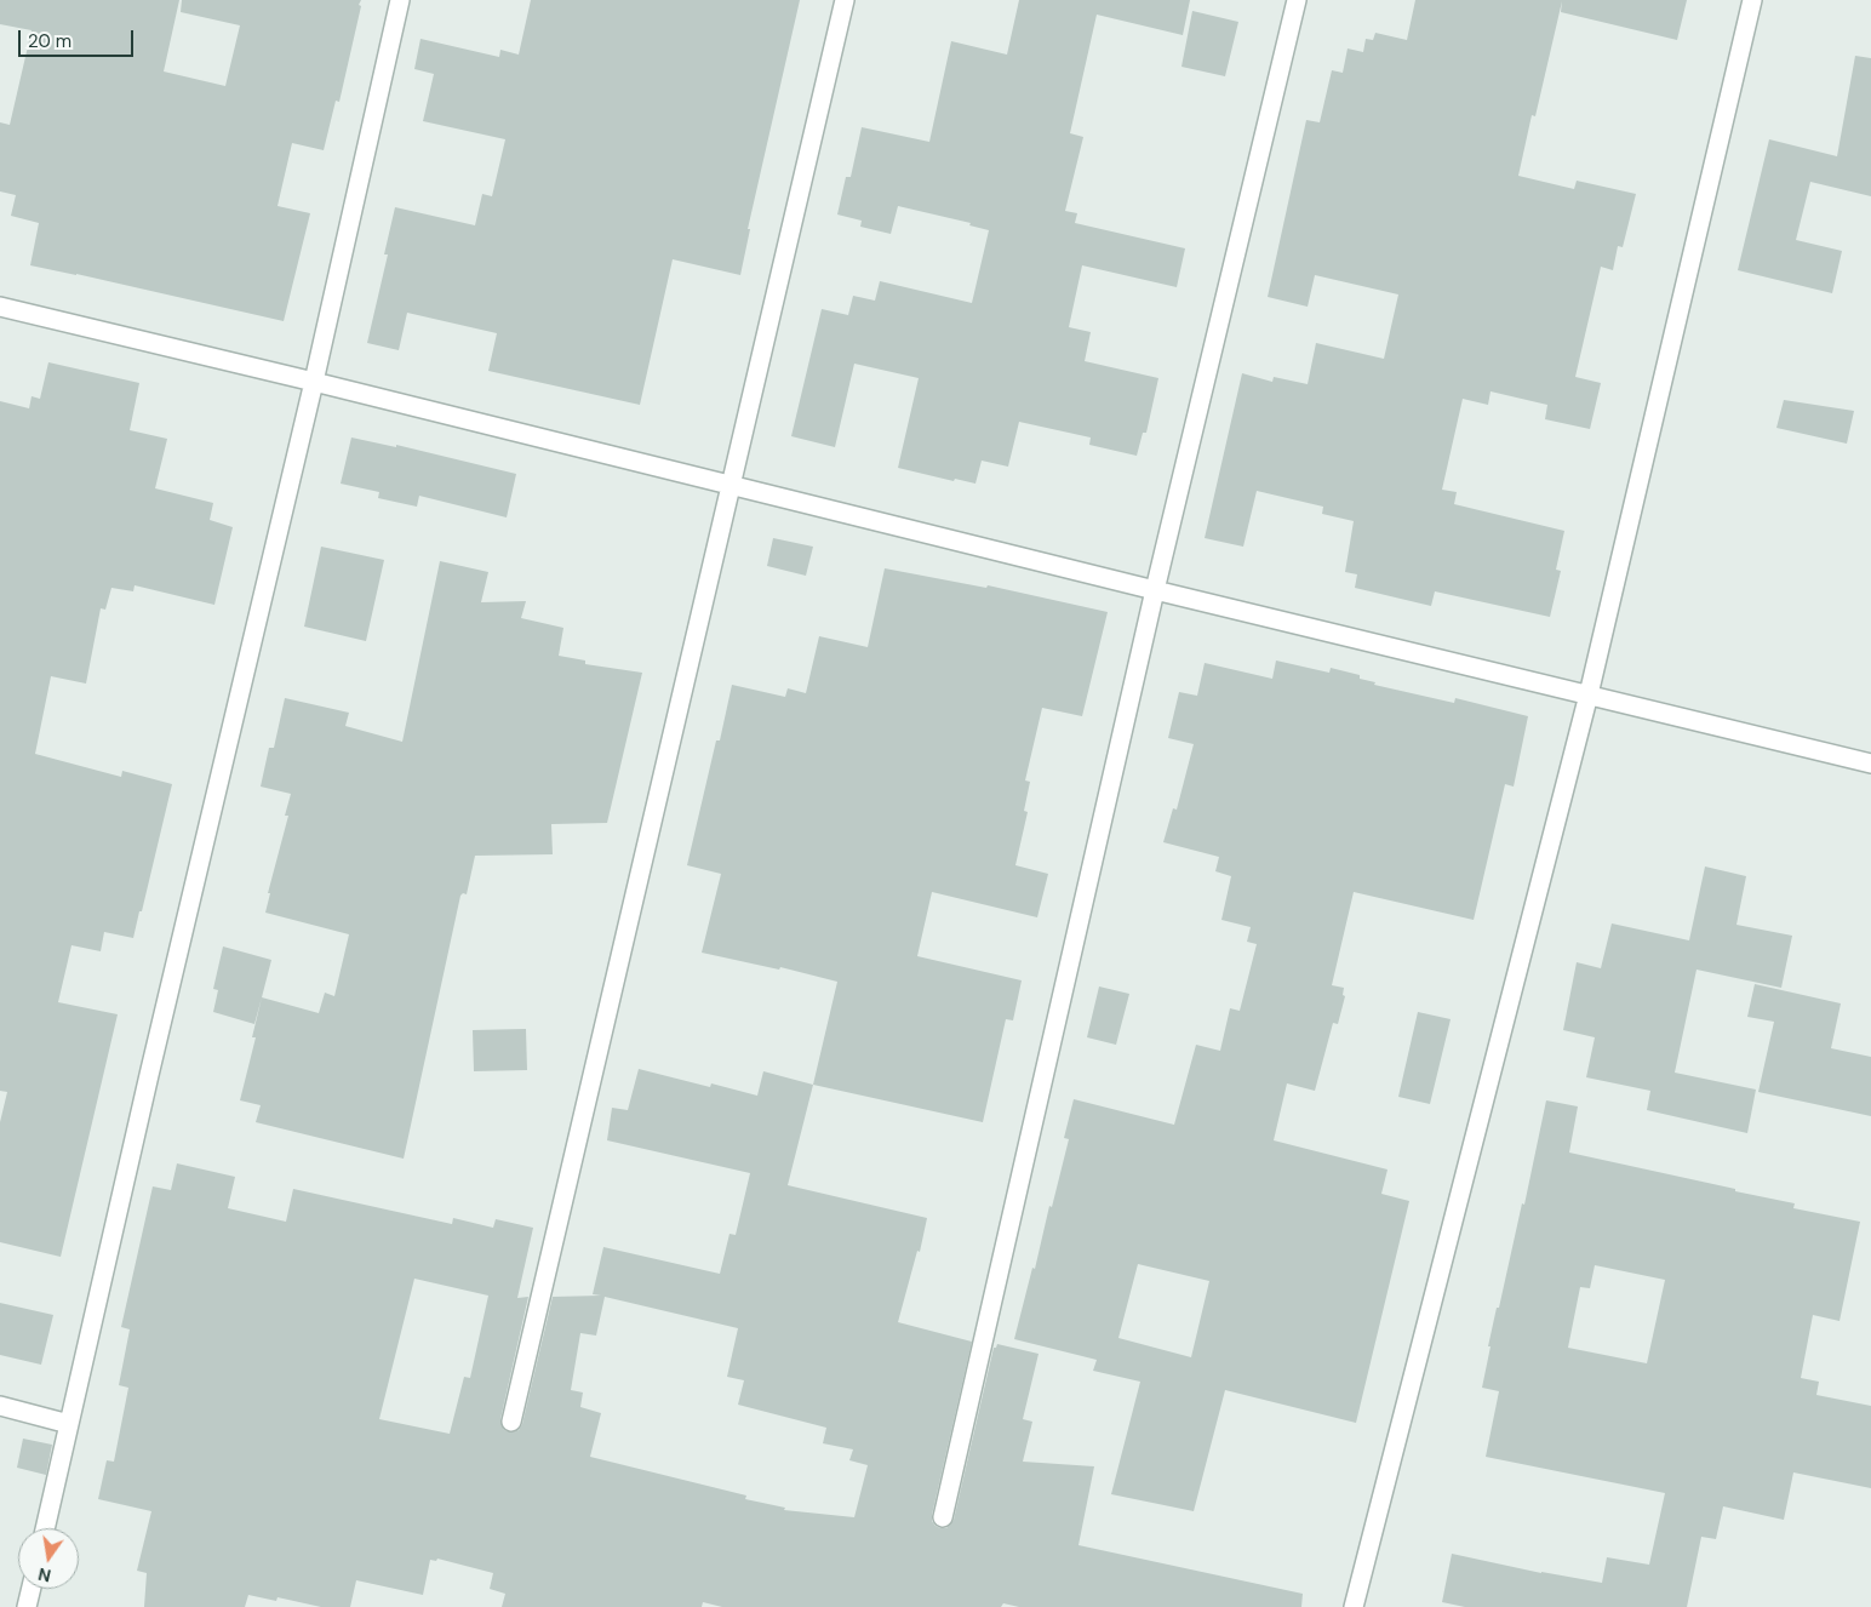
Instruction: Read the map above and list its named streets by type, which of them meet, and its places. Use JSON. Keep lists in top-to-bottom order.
{
  "scale_bar": "20 m",
  "north": "bottom"
}
